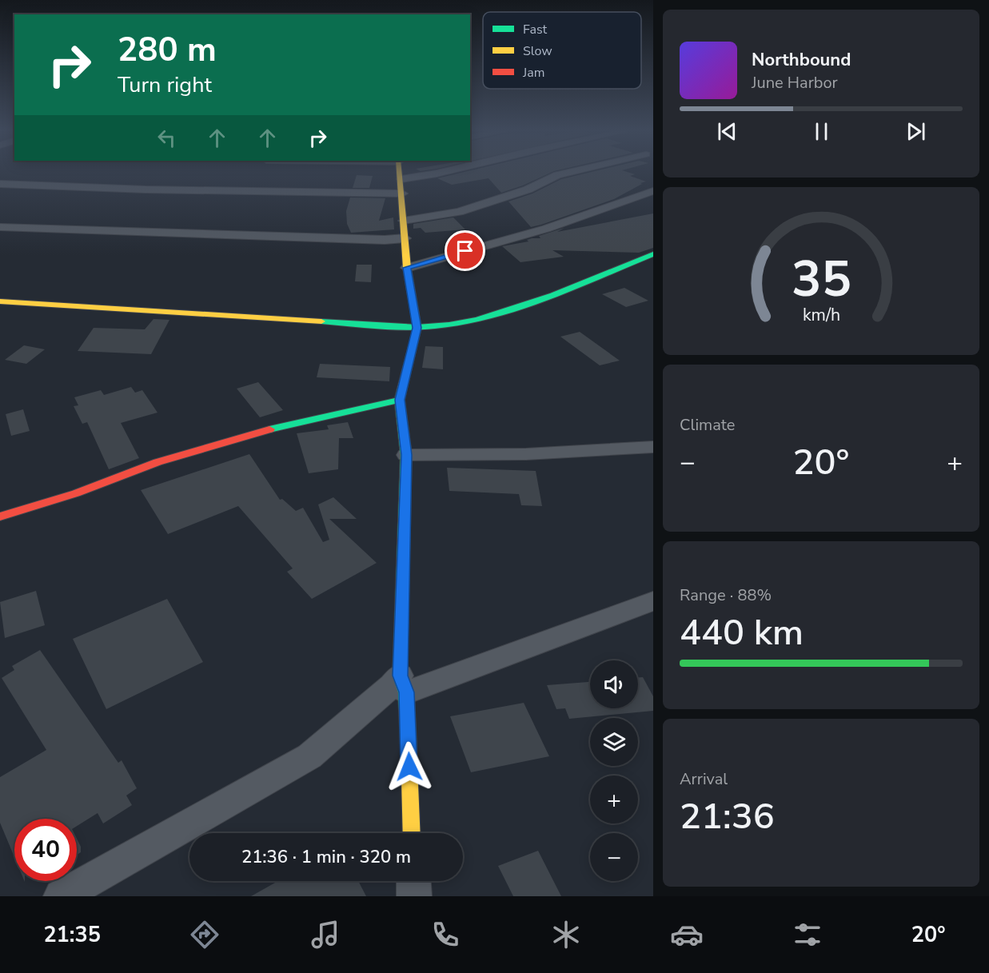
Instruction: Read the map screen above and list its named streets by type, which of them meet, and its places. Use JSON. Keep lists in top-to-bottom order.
{
  "legend": ["Fast", "Slow", "Jam"],
  "page": {
    "turn": ["280 m", "Turn right"],
    "song": ["Northbound", "June Harbor"],
    "tile": [
      "Climate",
      ["Range · 88%", "440 km"],
      ["Arrival", "21:36"]
    ],
    "heat": ["−", "20°", "+"],
    "map_buttons": ["+", "−"],
    "limit": "40",
    "trip": "21:36 · 1 min · 320 m",
    "tabs": ["21:35", "20°"],
    "gauge": ["35", "km/h"]
  }
}
